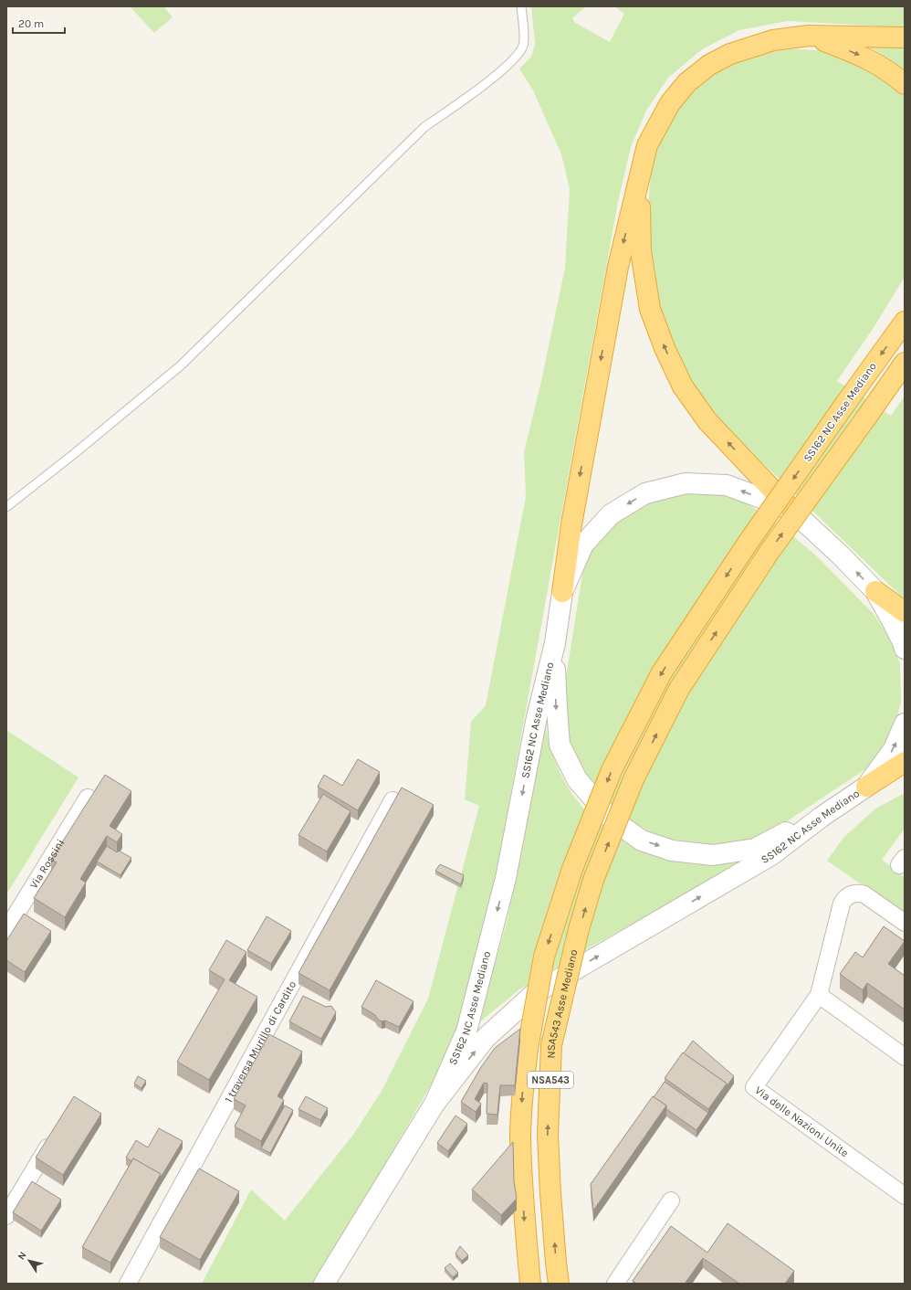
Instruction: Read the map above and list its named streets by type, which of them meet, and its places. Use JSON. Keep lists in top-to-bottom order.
{
  "streets": {
    "highway": ["SS162 NC Asse Mediano", "NSA543 Asse Mediano", "NSA543"],
    "street": ["Via Rossini", "1 traversa Murillo di Cardito", "Via delle Nazioni Unite"]
  },
  "one_way": ["NSA543 Asse Mediano"],
  "scale_bar": "20 m",
  "north": "top left"
}
